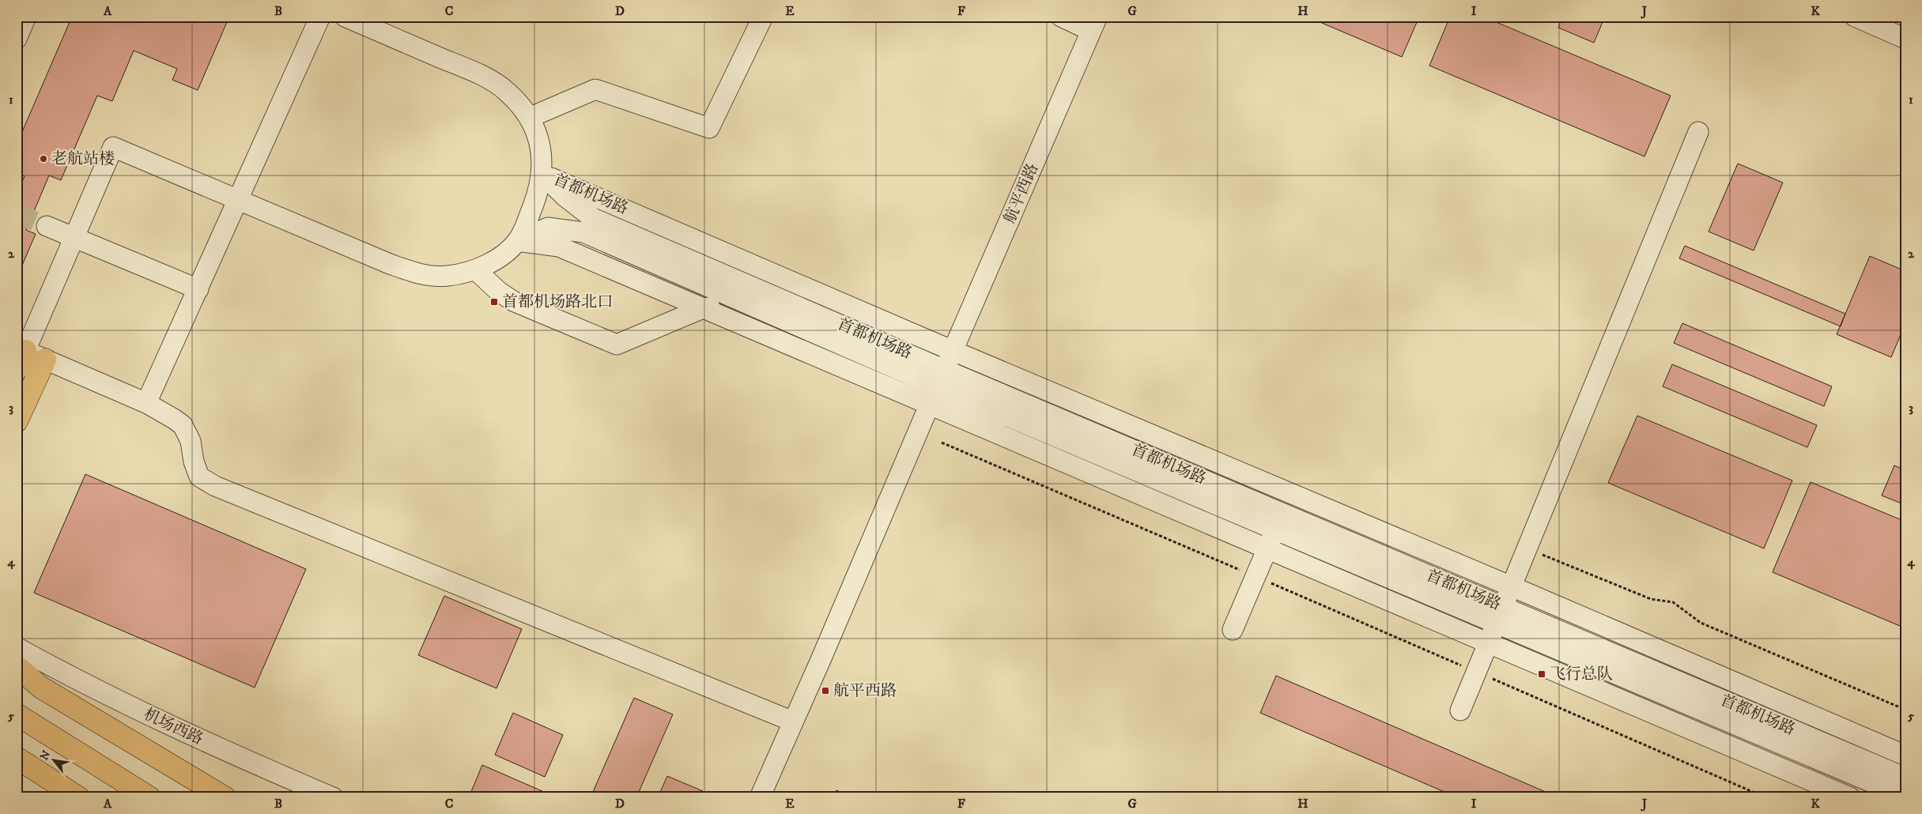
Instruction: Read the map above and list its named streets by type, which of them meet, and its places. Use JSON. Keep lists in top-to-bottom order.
{
  "streets": {
    "street": ["航平西路", "首都机场路", "机场西路"]
  },
  "crossings": [
    ["航平西路", "首都机场路"]
  ],
  "places": {
    "other": ["老航站楼"],
    "transit": ["首都机场路北口", "飞行总队", "航平西路"]
  },
  "north": "top left",
  "grid": {
    "columns": [
      "A",
      "B",
      "C",
      "D",
      "E",
      "F",
      "G",
      "H",
      "I",
      "J",
      "K"
    ],
    "rows": [
      "1",
      "2",
      "3",
      "4",
      "5"
    ]
  }
}
